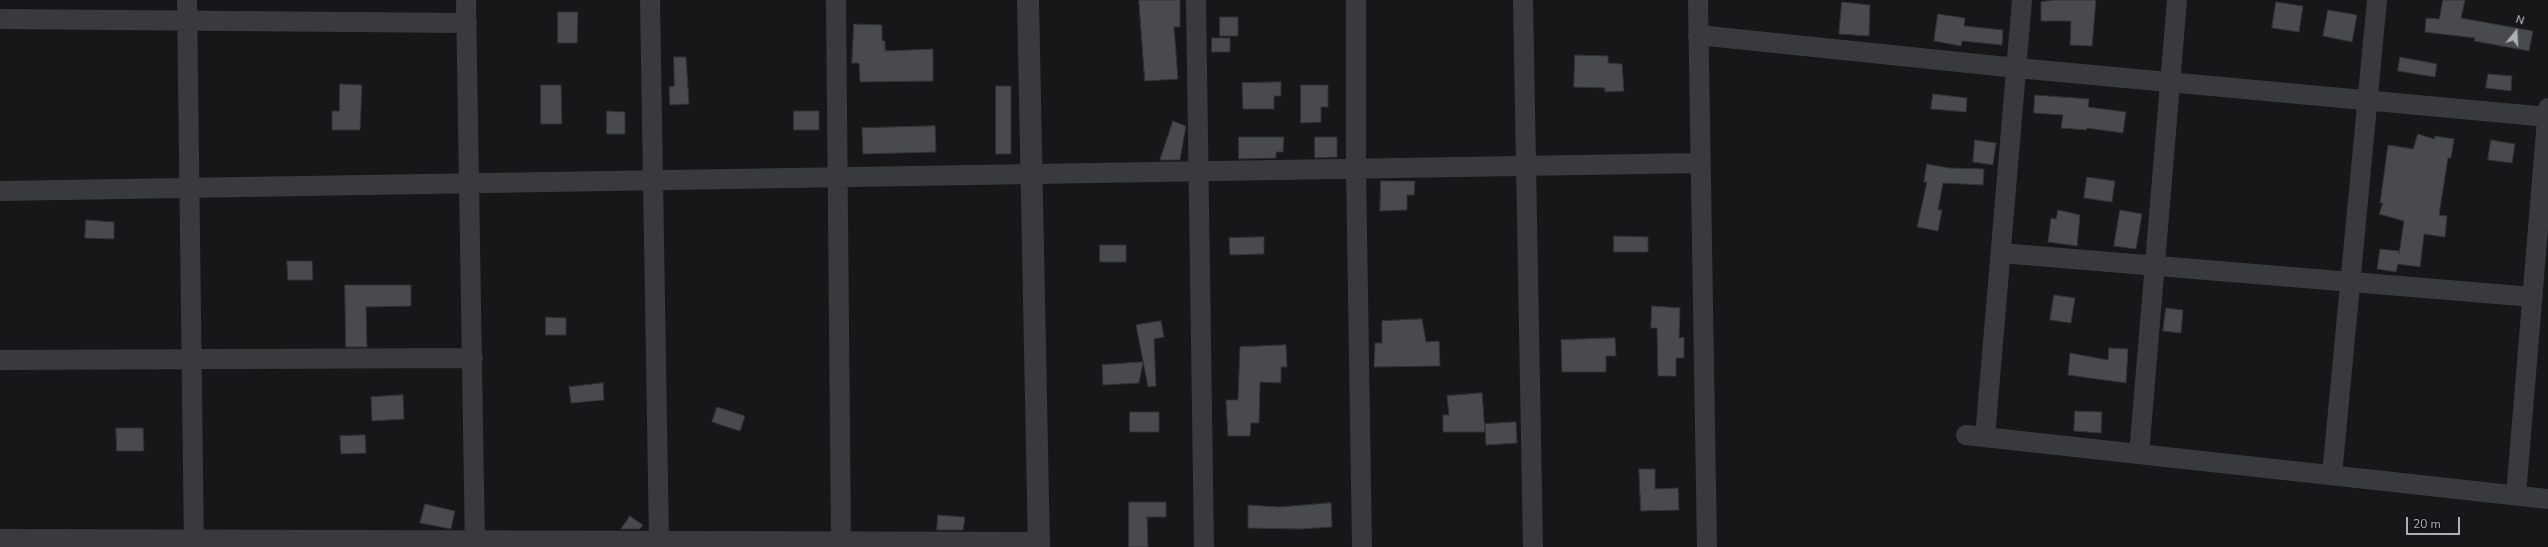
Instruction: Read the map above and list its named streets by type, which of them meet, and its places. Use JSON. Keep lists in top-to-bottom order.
{
  "scale_bar": "20 m",
  "north": "top"
}
